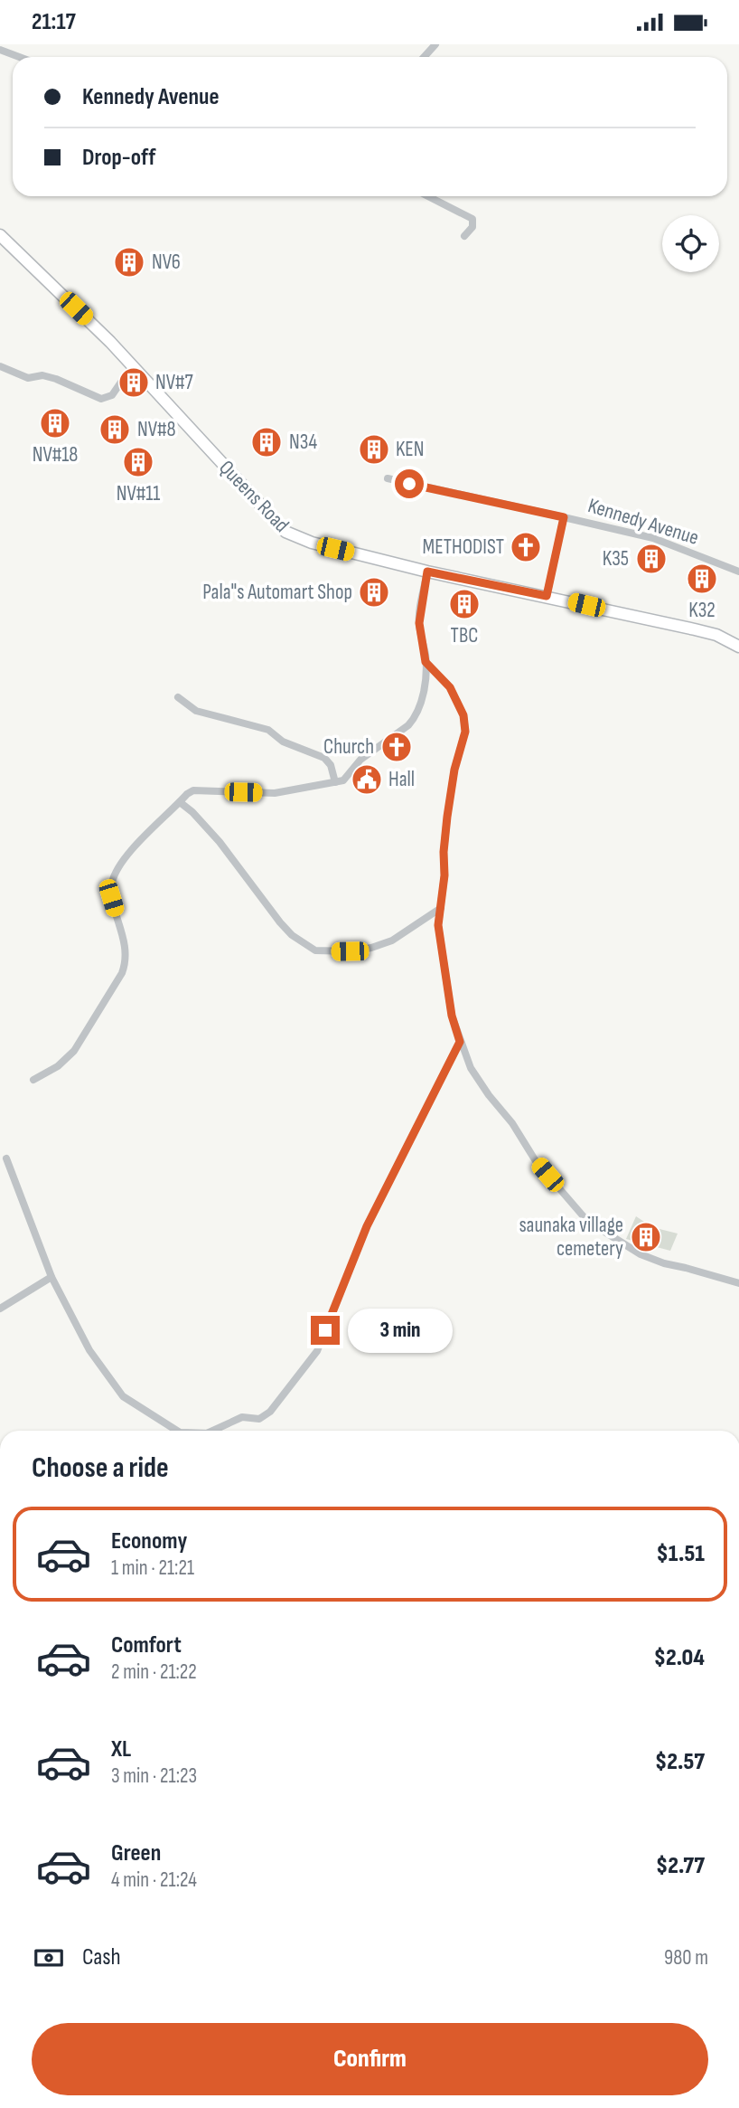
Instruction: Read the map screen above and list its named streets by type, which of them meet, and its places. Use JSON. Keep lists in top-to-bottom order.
{
  "streets": {
    "main road": ["Queens Road"],
    "street": ["Kennedy Avenue"]
  },
  "places": {
    "building": [
      "NV6",
      "NV#7",
      "NV#18",
      "NV#8",
      "N34",
      "KEN",
      "NV#11",
      "K35",
      "K32",
      "Pala\"s Automart Shop",
      "TBC",
      "saunaka village cemetery"
    ],
    "church": ["METHODIST", "Church"],
    "public building": ["Hall"]
  },
  "page": {
    "status": "21:17",
    "banner": ["Kennedy Avenue", "Drop-off"],
    "bubble": "3 min",
    "heading": "Choose a ride",
    "list": [
      {
        "name": "Economy",
        "note": "1 min · 21:21",
        "value": "$1.51"
      },
      {
        "name": "Comfort",
        "note": "2 min · 21:22",
        "value": "$2.04"
      },
      {
        "name": "XL",
        "note": "3 min · 21:23",
        "value": "$2.57"
      },
      {
        "name": "Green",
        "note": "4 min · 21:24",
        "value": "$2.77"
      }
    ],
    "pay": ["Cash", "980 m"],
    "buttons": "Confirm"
  }
}
